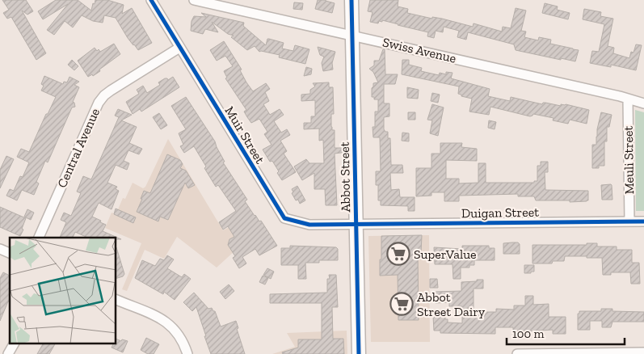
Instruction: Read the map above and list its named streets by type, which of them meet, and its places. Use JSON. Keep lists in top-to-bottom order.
{
  "streets": {
    "street": [
      "Swiss Avenue",
      "Muir Street",
      "Central Avenue",
      "Meuli Street",
      "Abbot Street",
      "Duigan Street"
    ]
  },
  "crossings": [
    ["Swiss Avenue", "Meuli Street"],
    ["Swiss Avenue", "Abbot Street"],
    ["Muir Street", "Central Avenue"],
    ["Muir Street", "Abbot Street"],
    ["Muir Street", "Duigan Street"],
    ["Meuli Street", "Duigan Street"],
    ["Abbot Street", "Duigan Street"]
  ],
  "places": {
    "supermarket": ["SuperValue", "Abbot Street Dairy"]
  },
  "scale_bar": "100 m"
}
